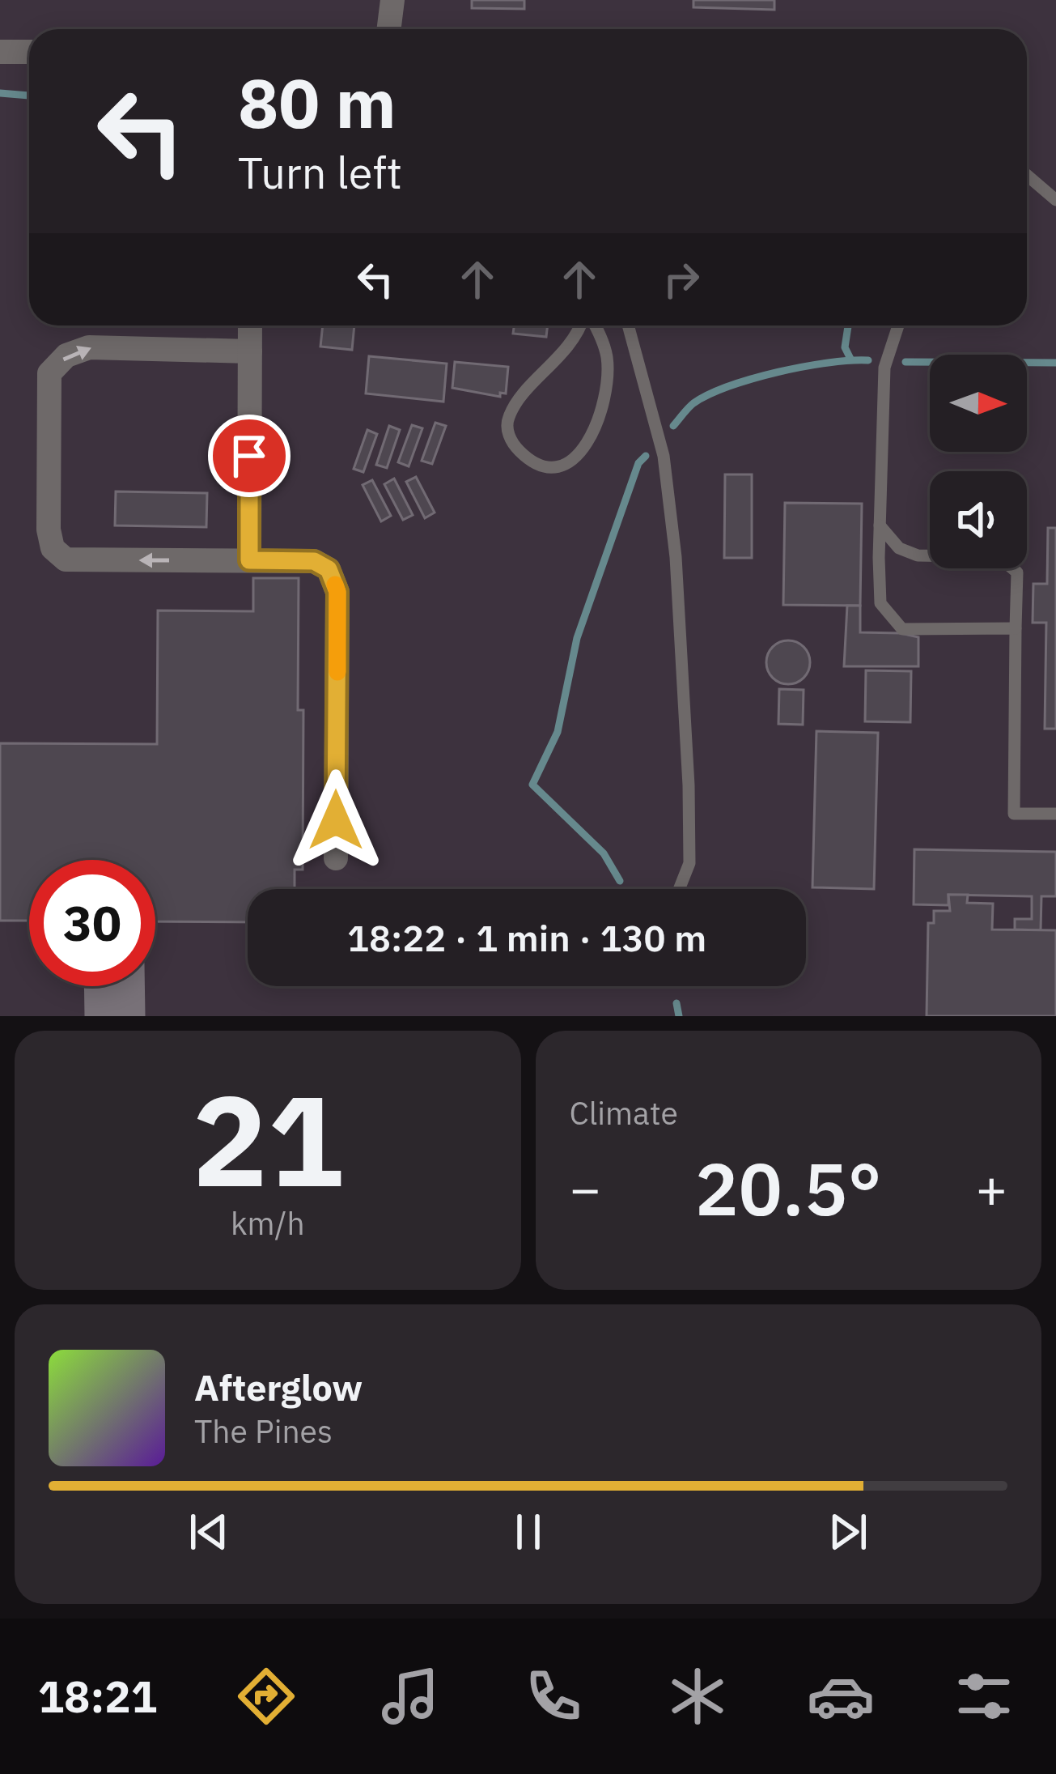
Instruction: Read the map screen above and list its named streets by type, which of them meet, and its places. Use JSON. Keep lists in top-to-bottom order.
{
  "north": "right",
  "page": {
    "turn": ["80 m", "Turn left"],
    "limit": "30",
    "trip": "18:22 · 1 min · 130 m",
    "tile": [
      ["21", "km/h"],
      "Climate"
    ],
    "heat": ["−", "20.5°", "+"],
    "song": ["Afterglow", "The Pines"],
    "tabs": "18:21"
  }
}
